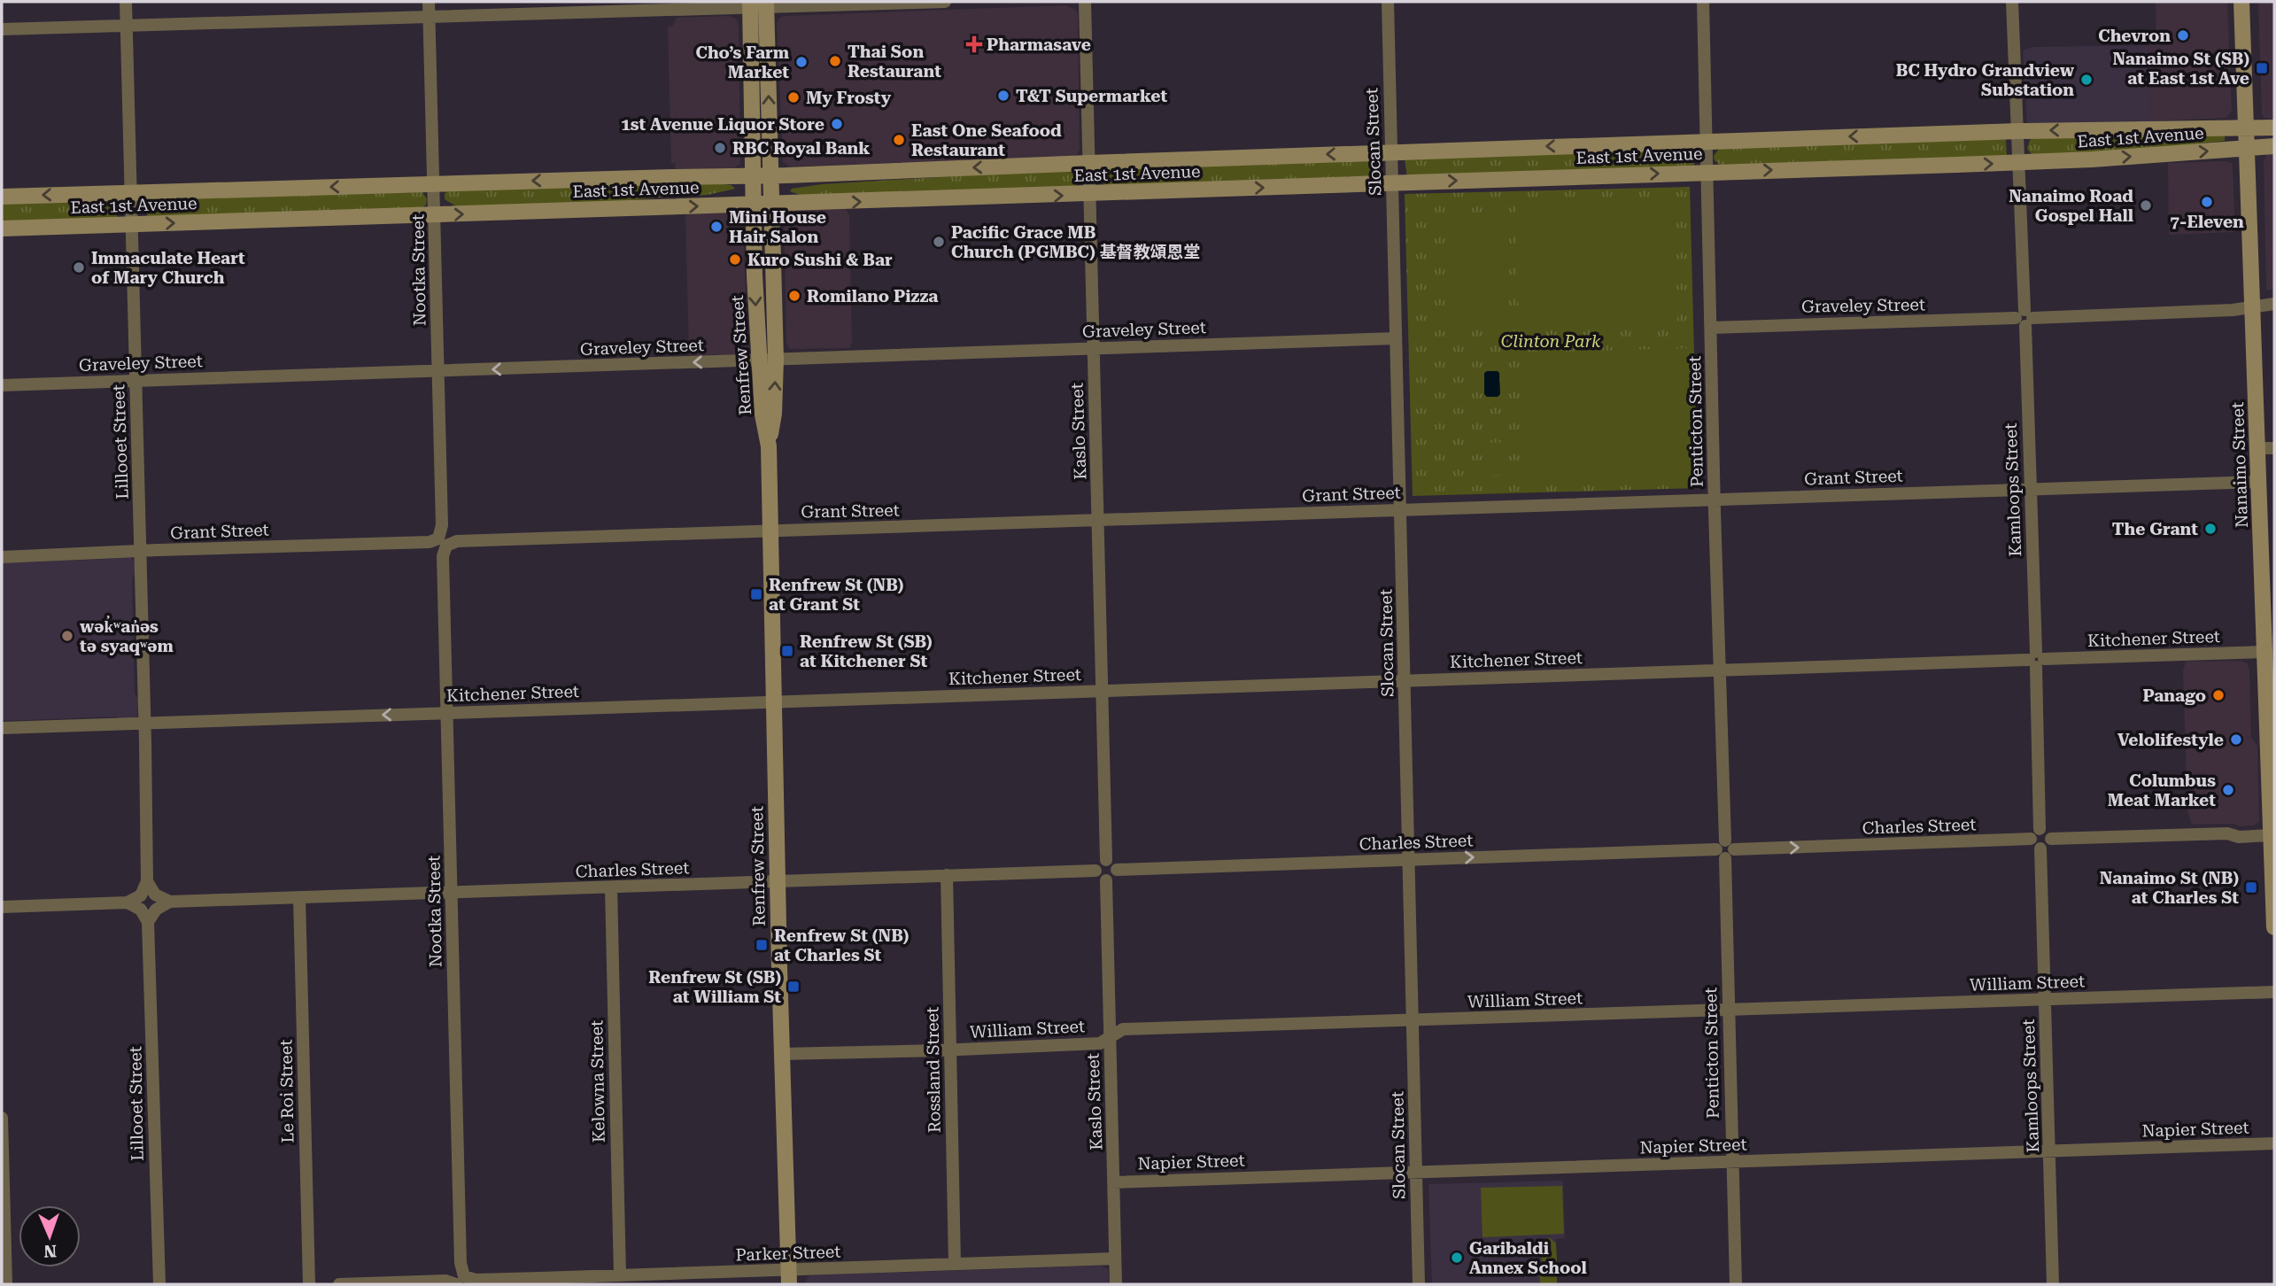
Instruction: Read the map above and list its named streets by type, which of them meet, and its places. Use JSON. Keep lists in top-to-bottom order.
{
  "streets": {
    "main road": ["East 1st Avenue", "Renfrew Street", "Nanaimo Street"],
    "street": [
      "Slocan Street",
      "Nootka Street",
      "Graveley Street",
      "Penticton Street",
      "Kaslo Street",
      "Lillooet Street",
      "Grant Street",
      "Kamloops Street",
      "Kitchener Street",
      "Charles Street",
      "William Street",
      "Rossland Street",
      "Kelowna Street",
      "Le Roi Street",
      "Napier Street",
      "Parker Street"
    ]
  },
  "crossings": [
    ["East 1st Avenue", "Slocan Street"],
    ["East 1st Avenue", "Nootka Street"],
    ["East 1st Avenue", "Renfrew Street"],
    ["East 1st Avenue", "Penticton Street"],
    ["East 1st Avenue", "Kaslo Street"],
    ["East 1st Avenue", "Lillooet Street"],
    ["East 1st Avenue", "Nanaimo Street"],
    ["East 1st Avenue", "Kamloops Street"],
    ["Slocan Street", "Graveley Street"],
    ["Slocan Street", "Grant Street"],
    ["Slocan Street", "Kitchener Street"],
    ["Slocan Street", "Charles Street"],
    ["Slocan Street", "William Street"],
    ["Slocan Street", "Napier Street"],
    ["Nootka Street", "Graveley Street"],
    ["Nootka Street", "Grant Street"],
    ["Nootka Street", "Kitchener Street"],
    ["Nootka Street", "Charles Street"],
    ["Nootka Street", "Parker Street"],
    ["Graveley Street", "Renfrew Street"],
    ["Graveley Street", "Penticton Street"],
    ["Graveley Street", "Kaslo Street"],
    ["Graveley Street", "Lillooet Street"],
    ["Graveley Street", "Nanaimo Street"],
    ["Graveley Street", "Kamloops Street"],
    ["Renfrew Street", "Grant Street"],
    ["Renfrew Street", "Kitchener Street"],
    ["Renfrew Street", "Charles Street"],
    ["Renfrew Street", "William Street"],
    ["Renfrew Street", "Parker Street"],
    ["Penticton Street", "Grant Street"],
    ["Penticton Street", "Kitchener Street"],
    ["Penticton Street", "Charles Street"],
    ["Penticton Street", "William Street"],
    ["Penticton Street", "Napier Street"],
    ["Kaslo Street", "Grant Street"],
    ["Kaslo Street", "Kitchener Street"],
    ["Kaslo Street", "Charles Street"],
    ["Kaslo Street", "William Street"],
    ["Kaslo Street", "Napier Street"],
    ["Kaslo Street", "Parker Street"],
    ["Lillooet Street", "Grant Street"],
    ["Lillooet Street", "Kitchener Street"],
    ["Lillooet Street", "Charles Street"],
    ["Nanaimo Street", "Grant Street"],
    ["Nanaimo Street", "Kitchener Street"],
    ["Grant Street", "Kamloops Street"],
    ["Kamloops Street", "Kitchener Street"],
    ["Kamloops Street", "Charles Street"],
    ["Kamloops Street", "William Street"],
    ["Kamloops Street", "Napier Street"],
    ["Charles Street", "Rossland Street"],
    ["Charles Street", "Kelowna Street"],
    ["Charles Street", "Le Roi Street"],
    ["William Street", "Rossland Street"],
    ["Rossland Street", "Parker Street"],
    ["Kelowna Street", "Parker Street"]
  ],
  "parks": ["Clinton Park"],
  "places": {
    "other": [
      "Chevron",
      "Thai Son Restaurant",
      "Cho’s Farm Market",
      "BC Hydro Grandview Substation",
      "T&T Supermarket",
      "My Frosty",
      "1st Avenue Liquor Store",
      "East One Seafood Restaurant",
      "RBC Royal Bank",
      "7-Eleven",
      "Nanaimo Road Gospel Hall",
      "Mini House Hair Salon",
      "Pacific Grace MB Church (PGMBC) 基督教頌恩堂",
      "Kuro Sushi & Bar",
      "Immaculate Heart of Mary Church",
      "Romilano Pizza",
      "The Grant",
      "wək̓ʷan̓əs tə syaqʷəm",
      "Panago",
      "Velolifestyle",
      "Columbus Meat Market",
      "Garibaldi Annex School"
    ],
    "health": ["Pharmasave"],
    "transit": [
      "Nanaimo St (SB) at East 1st Ave",
      "Renfrew St (NB) at Grant St",
      "Renfrew St (SB) at Kitchener St",
      "Nanaimo St (NB) at Charles St",
      "Renfrew St (NB) at Charles St",
      "Renfrew St (SB) at William St"
    ]
  },
  "north": "bottom"
}
